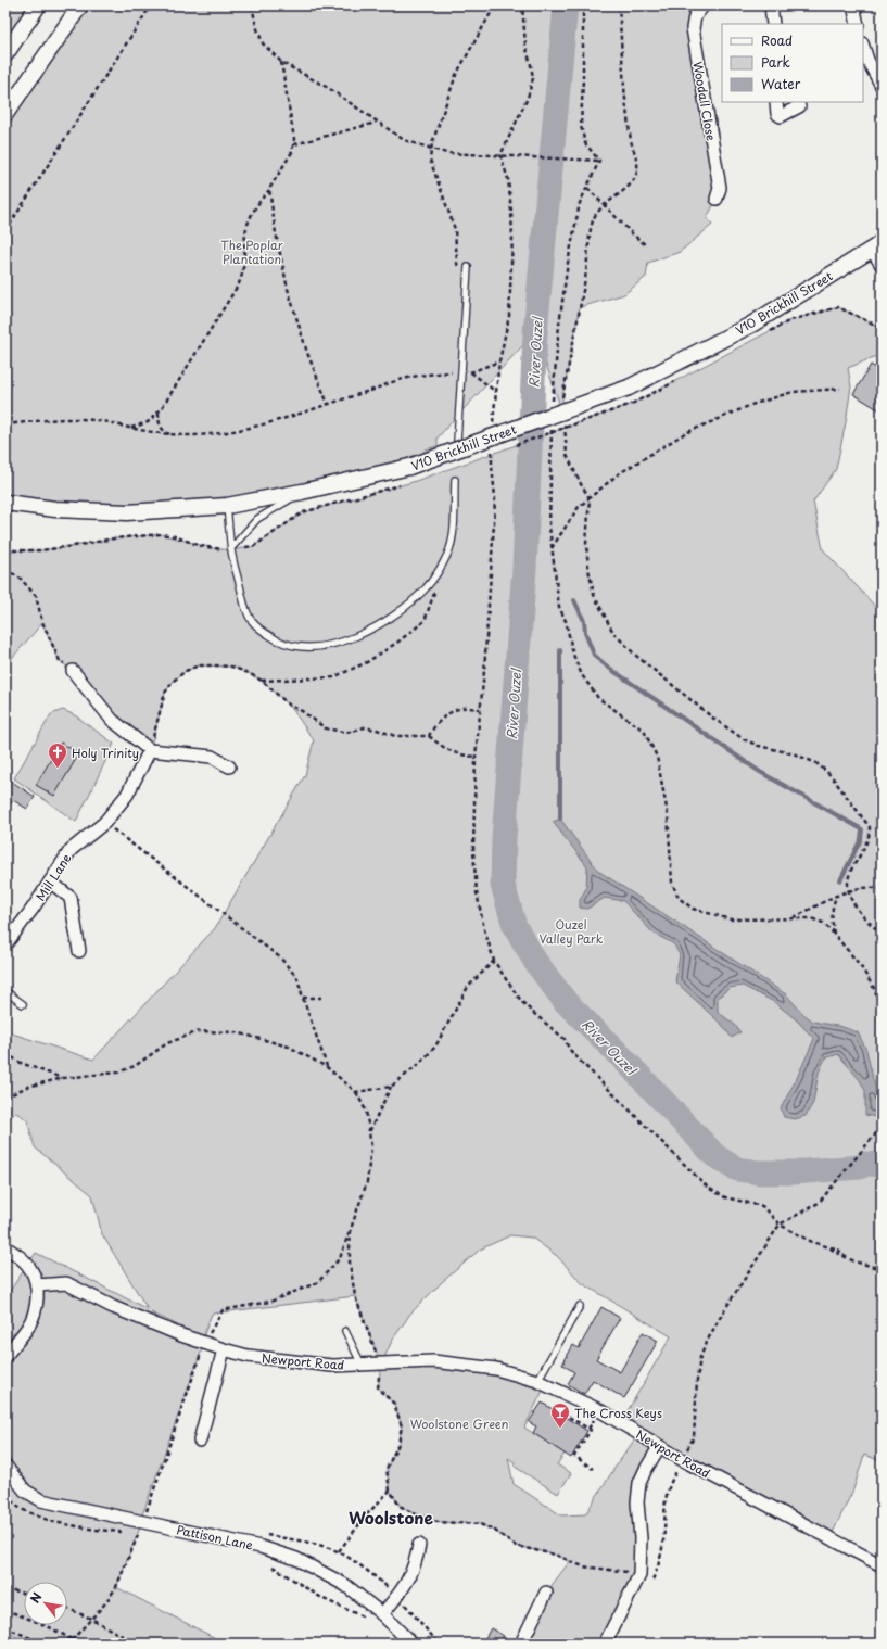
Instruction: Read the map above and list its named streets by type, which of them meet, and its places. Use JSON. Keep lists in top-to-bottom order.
{
  "streets": {
    "street": [
      "Woodall Close",
      "V10 Brickhill Street",
      "Mill Lane",
      "Newport Road",
      "Pattison Lane"
    ]
  },
  "districts": ["Woolstone"],
  "water": ["River Ouzel"],
  "parks": ["The Poplar Plantation", "Ouzel Valley Park", "Woolstone Green"],
  "places": {
    "church": ["Holy Trinity"],
    "bar": ["The Cross Keys"]
  },
  "legend": ["Road", "Park", "Water"],
  "north": "top left"
}
